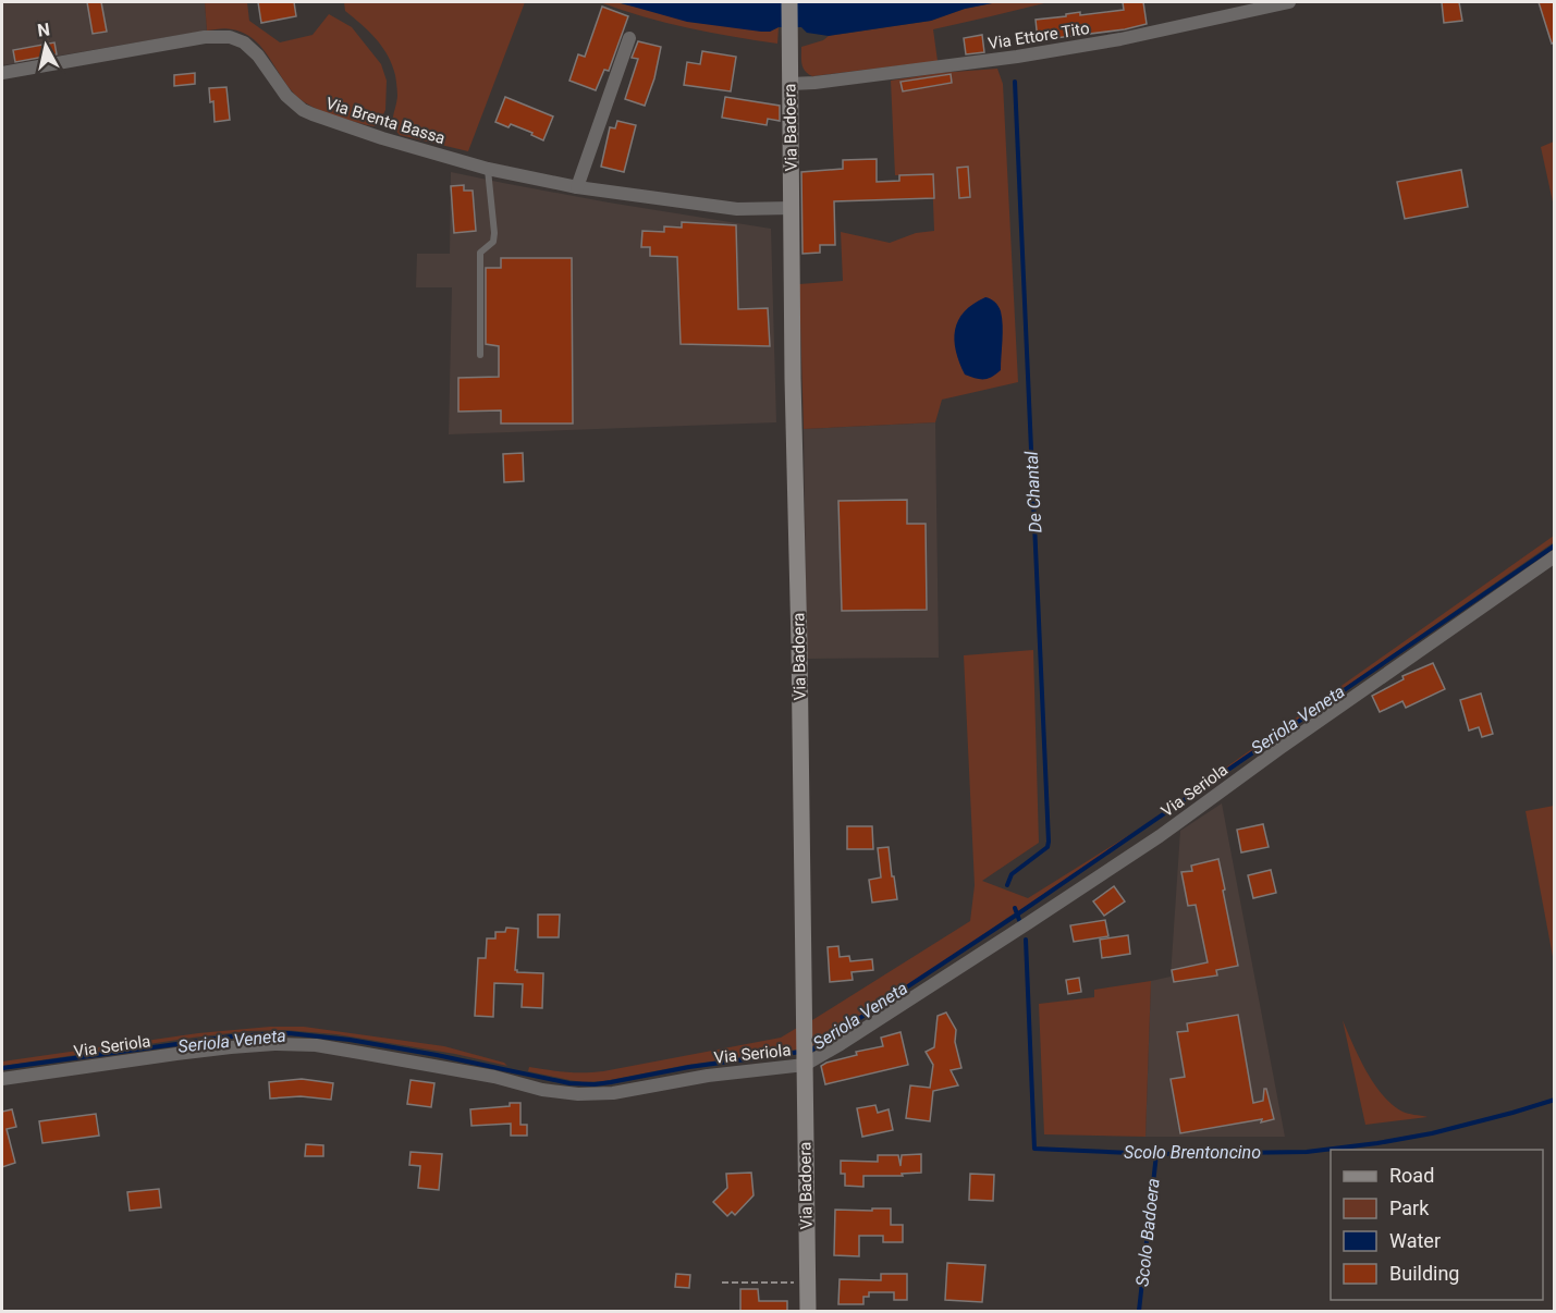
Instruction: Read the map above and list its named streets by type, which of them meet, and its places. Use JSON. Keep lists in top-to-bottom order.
{
  "streets": {
    "main road": ["Via Badoera"],
    "street": ["Via Ettore Tito", "Via Brenta Bassa", "Via Seriola"]
  },
  "crossings": [
    ["Via Ettore Tito", "Via Badoera"],
    ["Via Brenta Bassa", "Via Badoera"],
    ["Via Badoera", "Via Seriola"]
  ],
  "water": [
    "De Chantal",
    "Seriola Veneta",
    "Scolo Brentoncino",
    "Scolo Badoera"
  ],
  "legend": [
    "Road",
    "Park",
    "Water",
    "Building"
  ],
  "north": "top"
}
